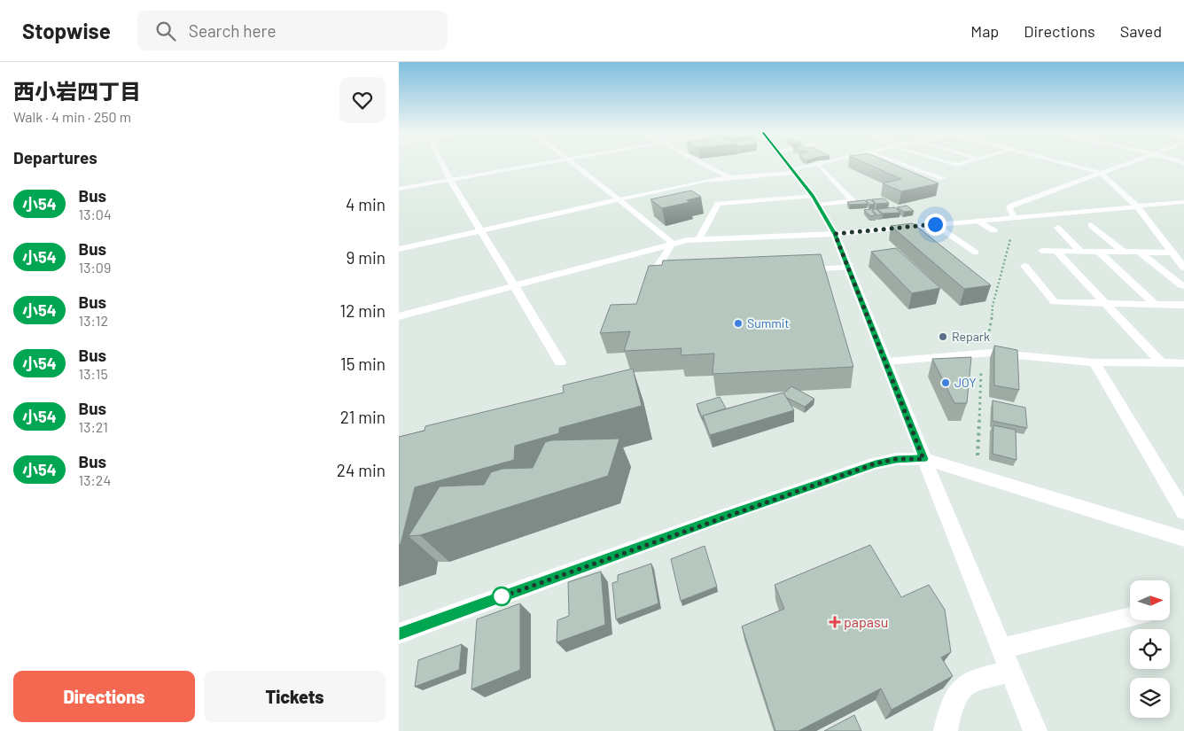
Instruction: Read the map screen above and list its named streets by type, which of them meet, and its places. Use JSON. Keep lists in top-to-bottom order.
{
  "places": {
    "other": ["Summit", "Repark", "JOY"],
    "health": ["papasu"]
  },
  "lines": ["bus line 小54"],
  "north": "right",
  "page": {
    "header": "Stopwise",
    "search": "Search here",
    "nav": ["Map", "Directions", "Saved"],
    "heading": [
      ["西小岩四丁目", "Walk · 4 min · 250 m"],
      "Departures"
    ],
    "list": [
      {
        "mark": "小54",
        "name": "Bus",
        "note": "13:04",
        "value": "4 min"
      },
      {
        "mark": "小54",
        "name": "Bus",
        "note": "13:09",
        "value": "9 min"
      },
      {
        "mark": "小54",
        "name": "Bus",
        "note": "13:12",
        "value": "12 min"
      },
      {
        "mark": "小54",
        "name": "Bus",
        "note": "13:15",
        "value": "15 min"
      },
      {
        "mark": "小54",
        "name": "Bus",
        "note": "13:21",
        "value": "21 min"
      },
      {
        "mark": "小54",
        "name": "Bus",
        "note": "13:24",
        "value": "24 min"
      }
    ],
    "buttons": ["Directions", "Tickets"]
  }
}
